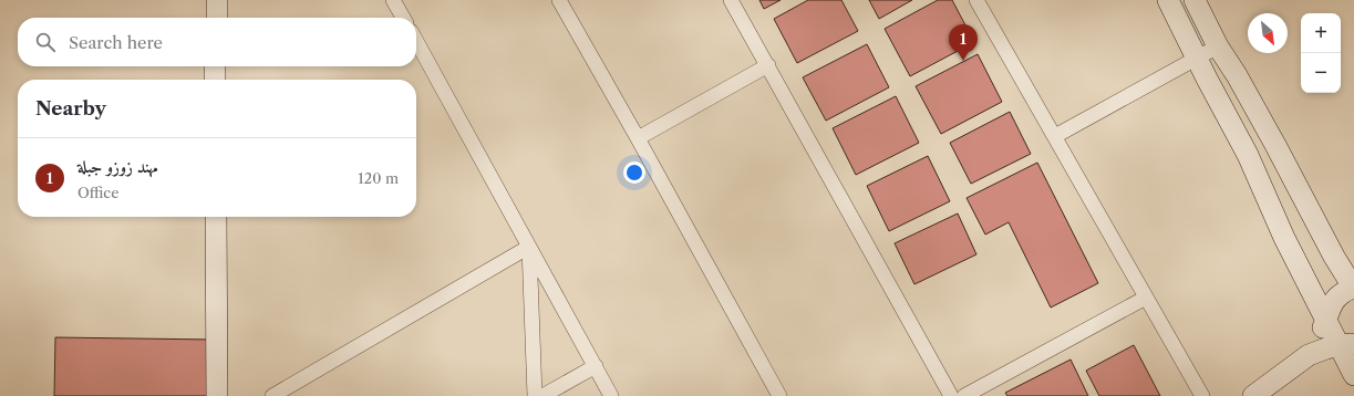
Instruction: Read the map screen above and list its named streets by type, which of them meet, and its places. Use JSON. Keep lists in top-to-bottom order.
{
  "north": "bottom right",
  "page": {
    "map_buttons": ["+", "−"],
    "search": "Search here",
    "pins": "1",
    "heading": "Nearby",
    "list": [
      {
        "mark": "1",
        "name": "مهند زوزو جبلة",
        "note": "Office",
        "value": "120 m"
      }
    ]
  }
}
